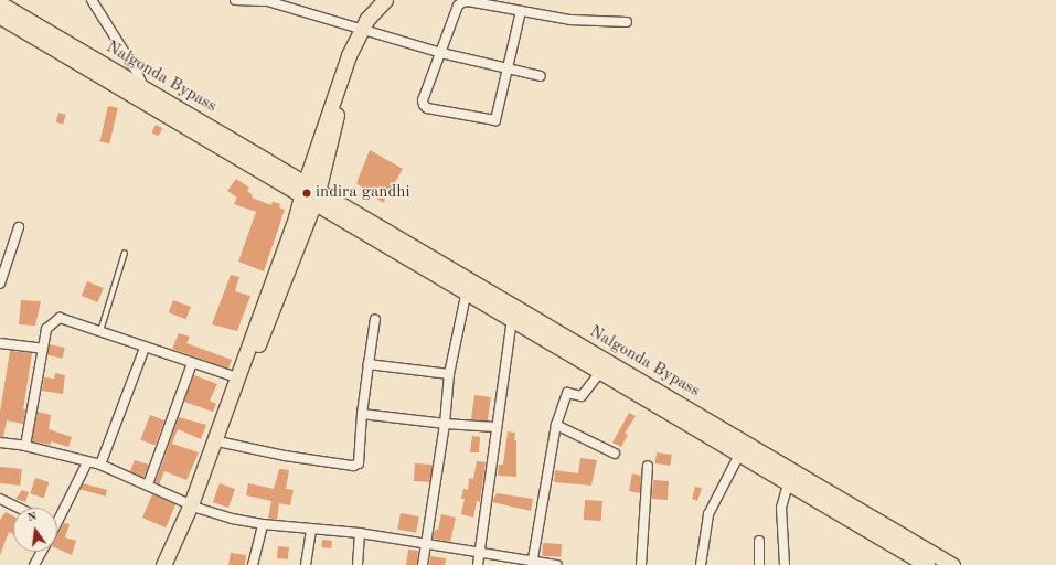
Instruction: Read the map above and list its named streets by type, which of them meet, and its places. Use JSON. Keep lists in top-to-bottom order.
{
  "streets": {
    "highway": ["Nalgonda Bypass"]
  },
  "places": ["indira gandhi"],
  "north": "top"
}
